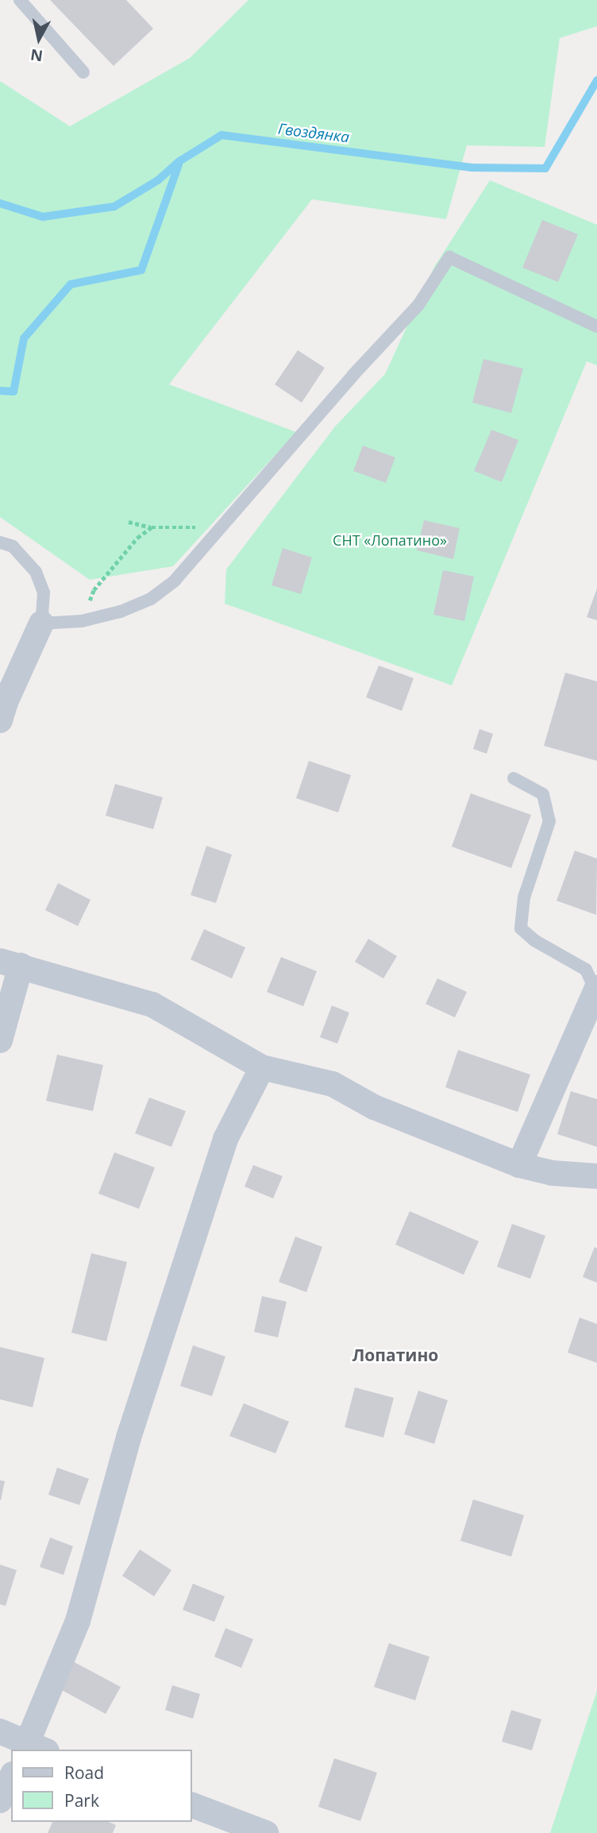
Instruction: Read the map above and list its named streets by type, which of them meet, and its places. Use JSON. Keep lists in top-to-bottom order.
{
  "districts": ["Лопатино"],
  "water": ["Гвоздянка"],
  "parks": ["СНТ «Лопатино»"],
  "legend": ["Road", "Park"],
  "north": "bottom"
}
